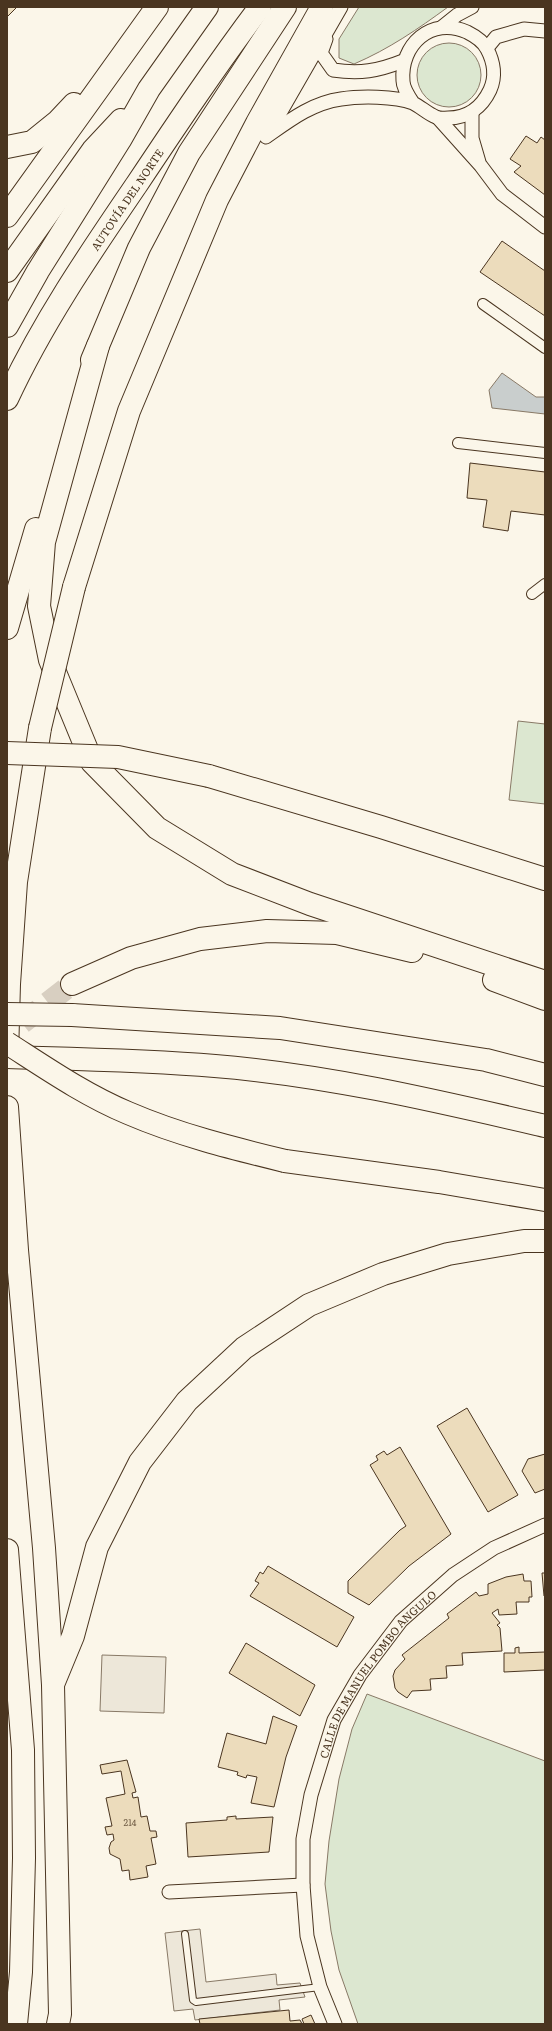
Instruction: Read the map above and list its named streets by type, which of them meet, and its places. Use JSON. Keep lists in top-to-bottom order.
{
  "streets": {
    "highway": ["AUTOVÍA DEL NORTE"],
    "street": ["CALLE DE MANUEL POMBO ANGULO"]
  },
  "house_numbers": ["214"]
}
